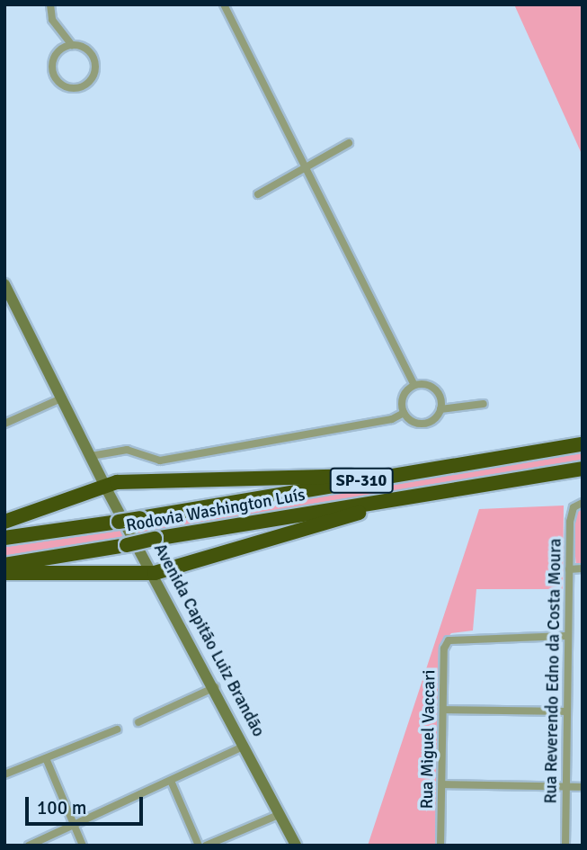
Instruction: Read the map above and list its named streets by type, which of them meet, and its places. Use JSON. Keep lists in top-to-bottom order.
{
  "streets": {
    "highway": ["SP-310", "Rodovia Washington Luís"],
    "main road": ["Avenida Capitão Luiz Brandão"],
    "street": ["Rua Reverendo Edno da Costa Moura", "Rua Miguel Vaccari"]
  },
  "crossings": [
    ["Rua Reverendo Edno da Costa Moura", "Rua Miguel Vaccari"]
  ],
  "scale_bar": "100 m"
}
